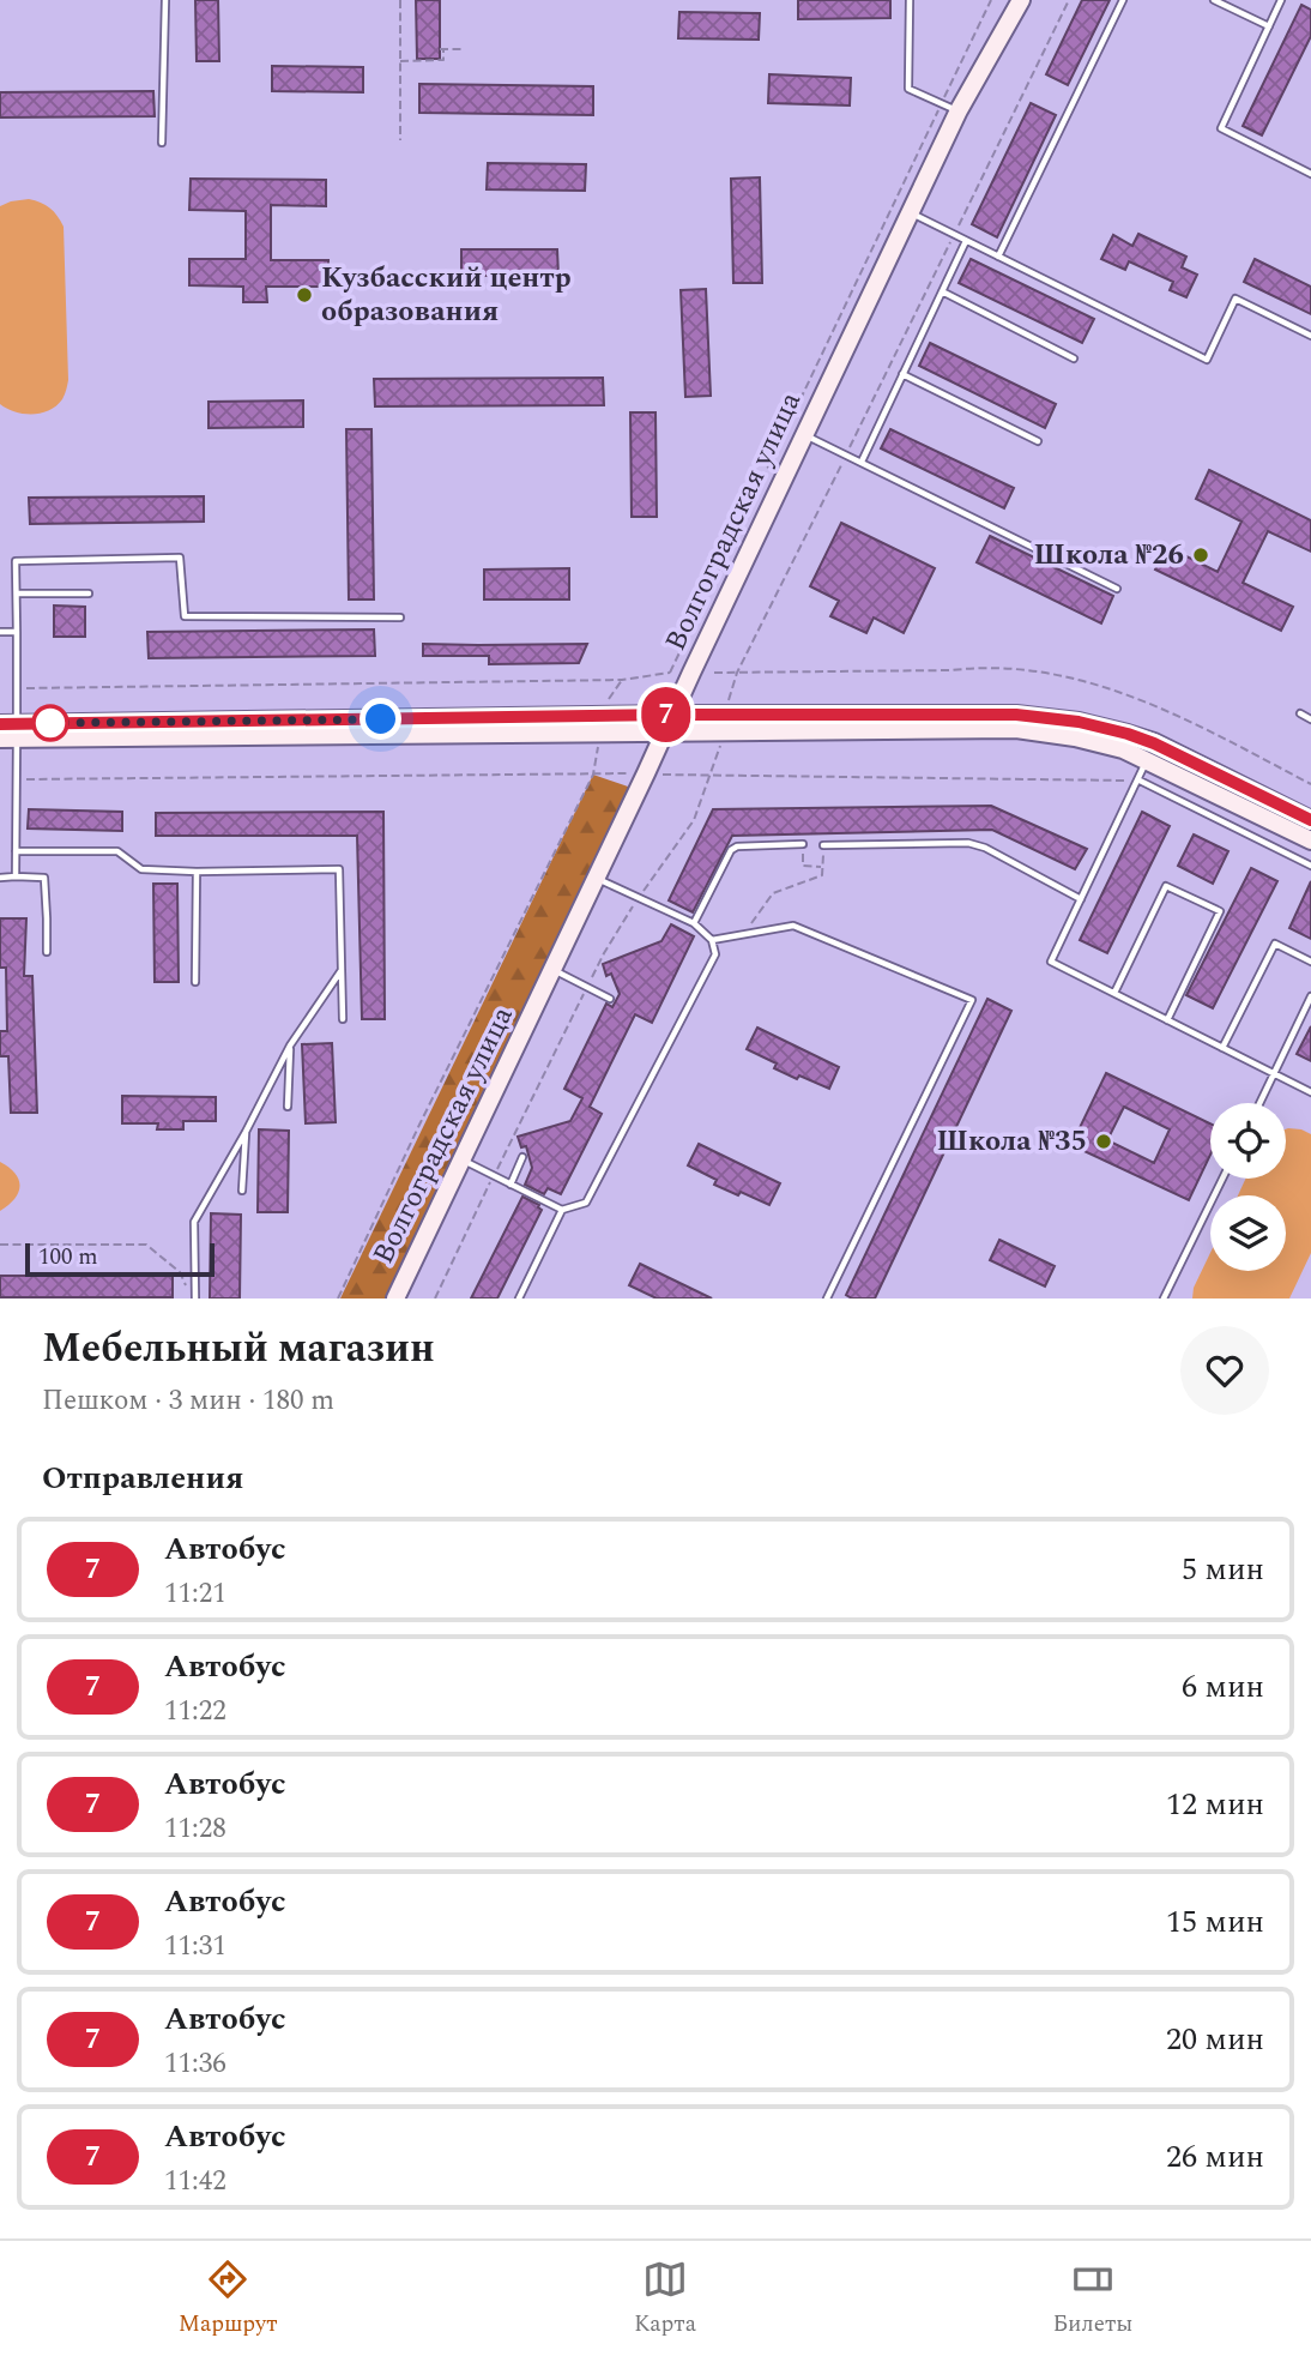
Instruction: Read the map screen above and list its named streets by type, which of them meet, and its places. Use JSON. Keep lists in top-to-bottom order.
{
  "streets": {
    "main road": ["Волгоградская улица"]
  },
  "places": ["Кузбасский центр образования", "Школа №26", "Школа №35"],
  "lines": ["bus line 7"],
  "scale_bar": "100 m",
  "page": {
    "on_map": "7",
    "scale": "100 m",
    "heading": [
      ["Мебельный магазин", "Пешком · 3 мин · 180 m"],
      "Отправления"
    ],
    "list": [
      {
        "mark": "7",
        "name": "Автобус",
        "note": "11:21",
        "value": "5 мин"
      },
      {
        "mark": "7",
        "name": "Автобус",
        "note": "11:22",
        "value": "6 мин"
      },
      {
        "mark": "7",
        "name": "Автобус",
        "note": "11:28",
        "value": "12 мин"
      },
      {
        "mark": "7",
        "name": "Автобус",
        "note": "11:31",
        "value": "15 мин"
      },
      {
        "mark": "7",
        "name": "Автобус",
        "note": "11:36",
        "value": "20 мин"
      },
      {
        "mark": "7",
        "name": "Автобус",
        "note": "11:42",
        "value": "26 мин"
      }
    ],
    "tabs": ["Маршрут", "Карта", "Билеты"]
  }
}
